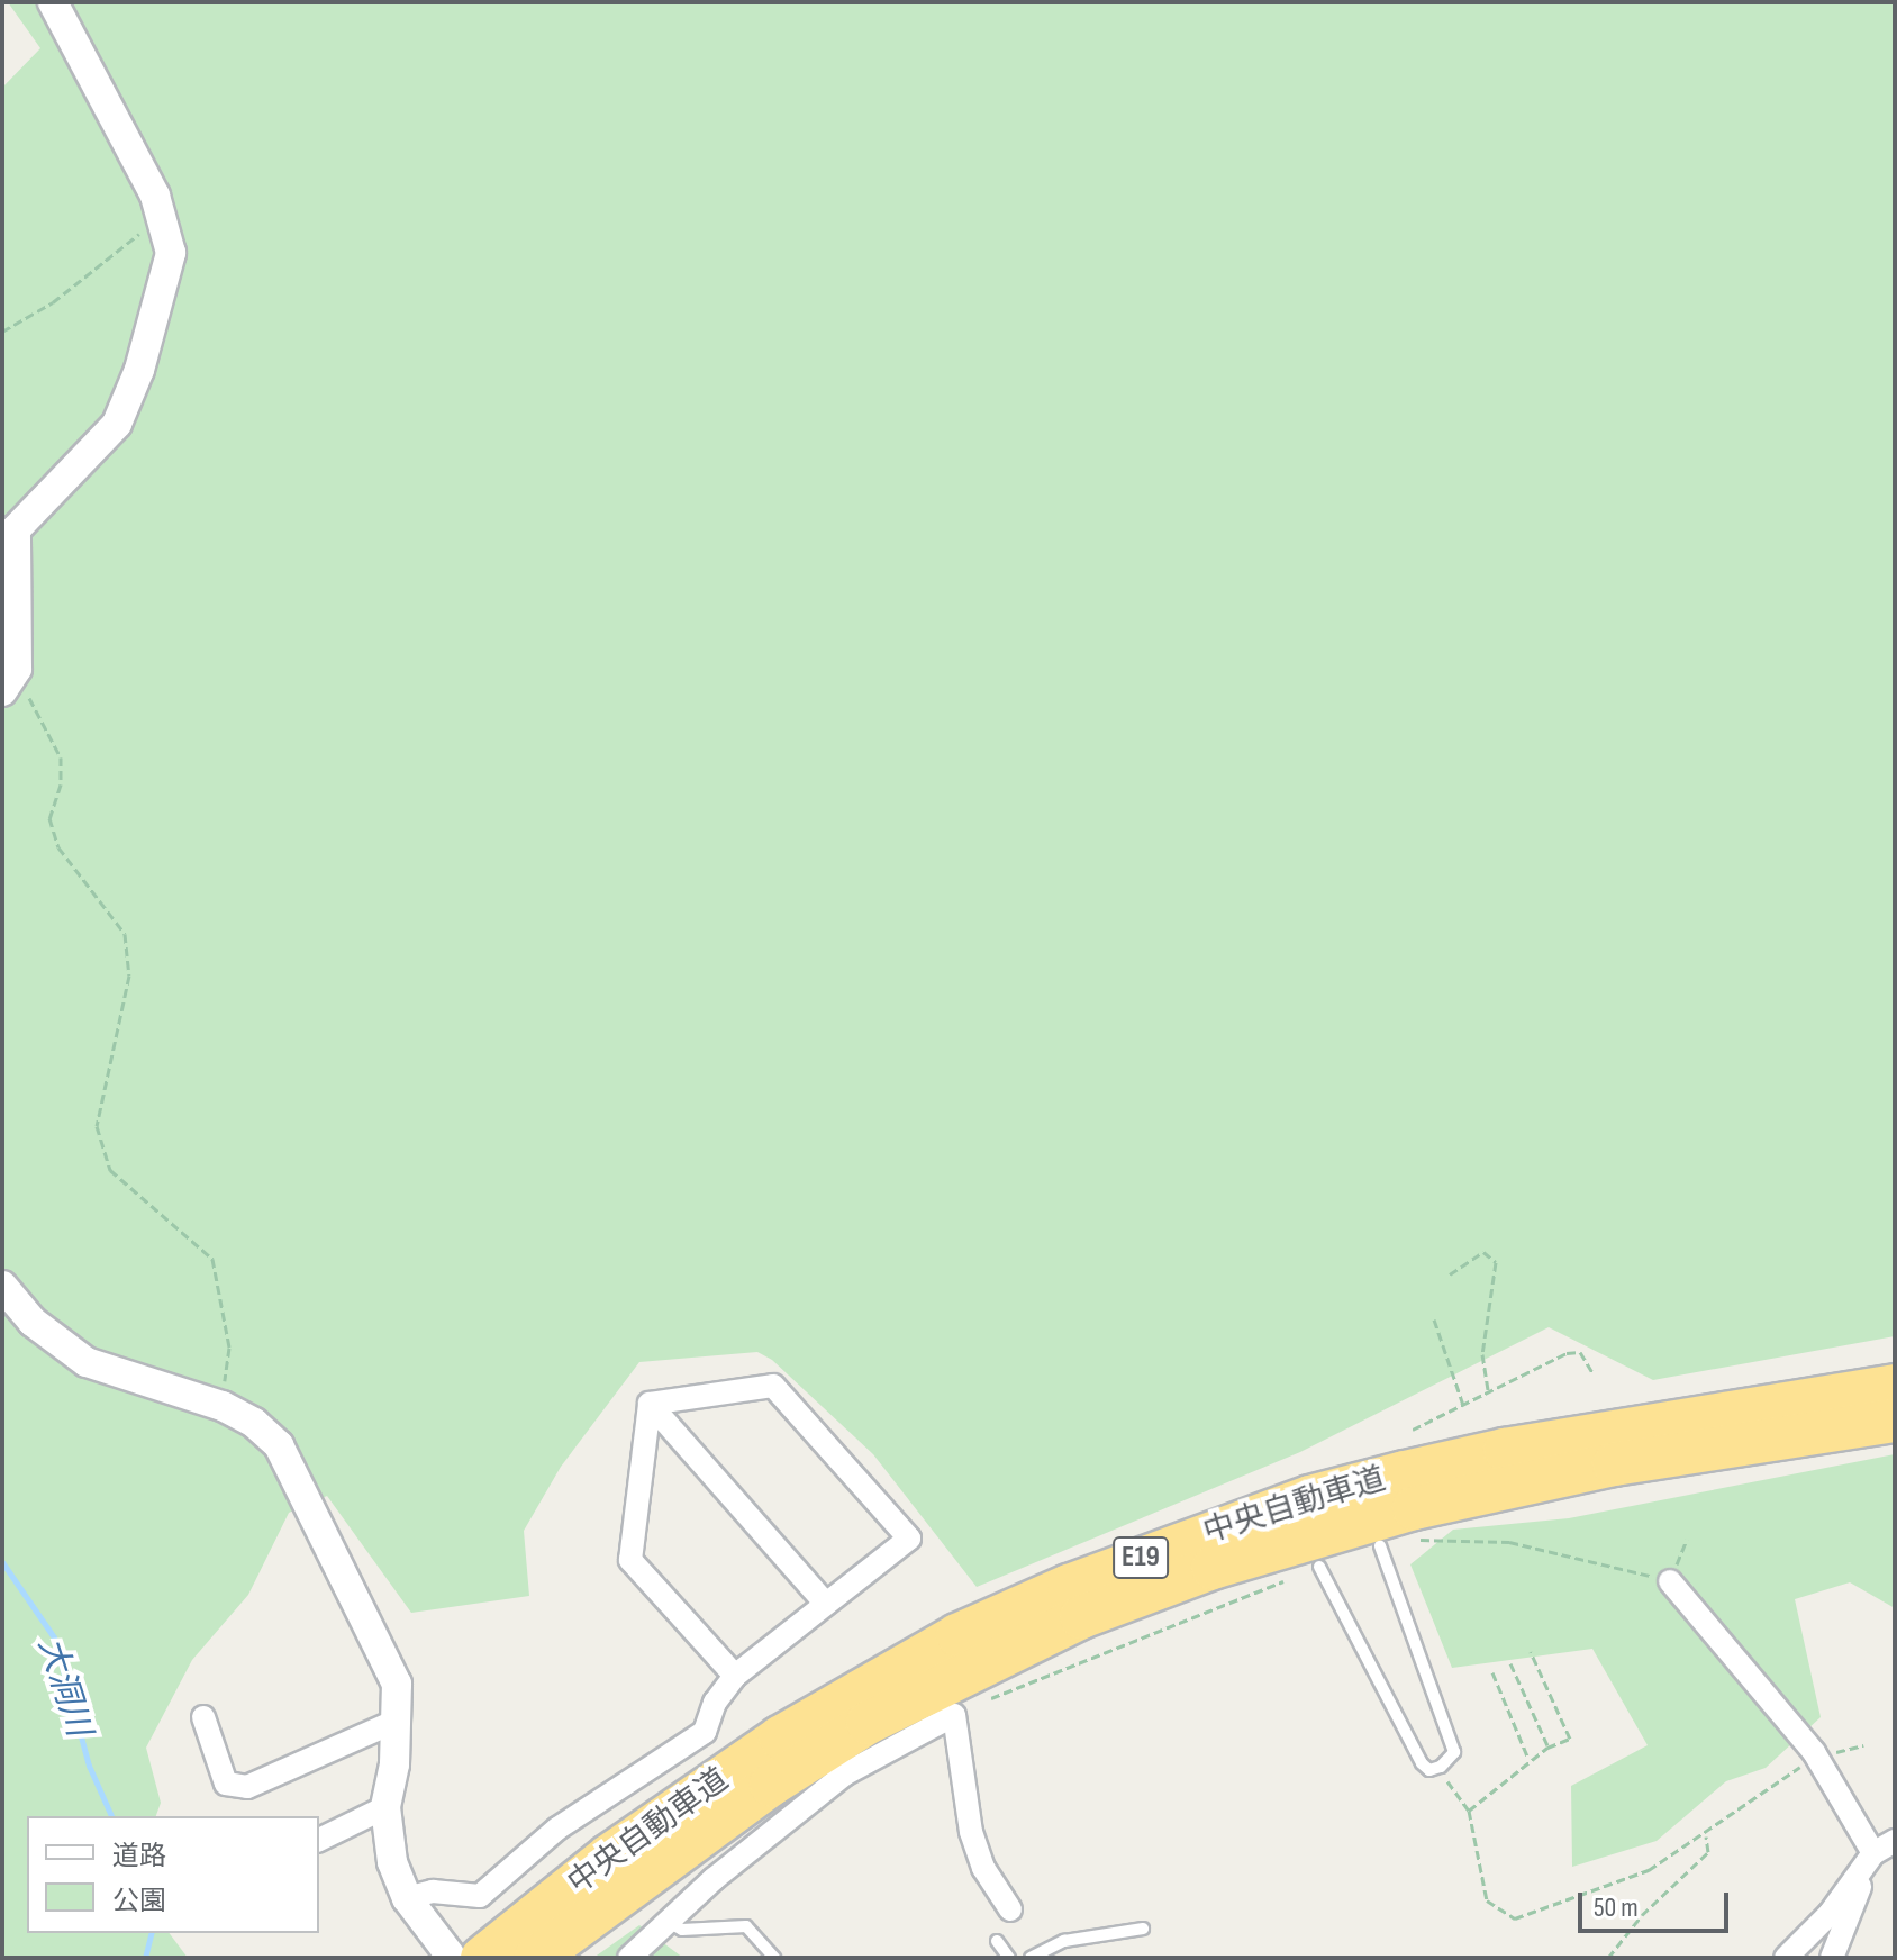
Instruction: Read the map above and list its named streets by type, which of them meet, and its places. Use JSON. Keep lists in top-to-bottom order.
{
  "streets": {
    "highway": ["中央自動車道", "E19"]
  },
  "water": ["大洞川"],
  "legend": ["道路", "公園"],
  "scale_bar": "50 m"
}
